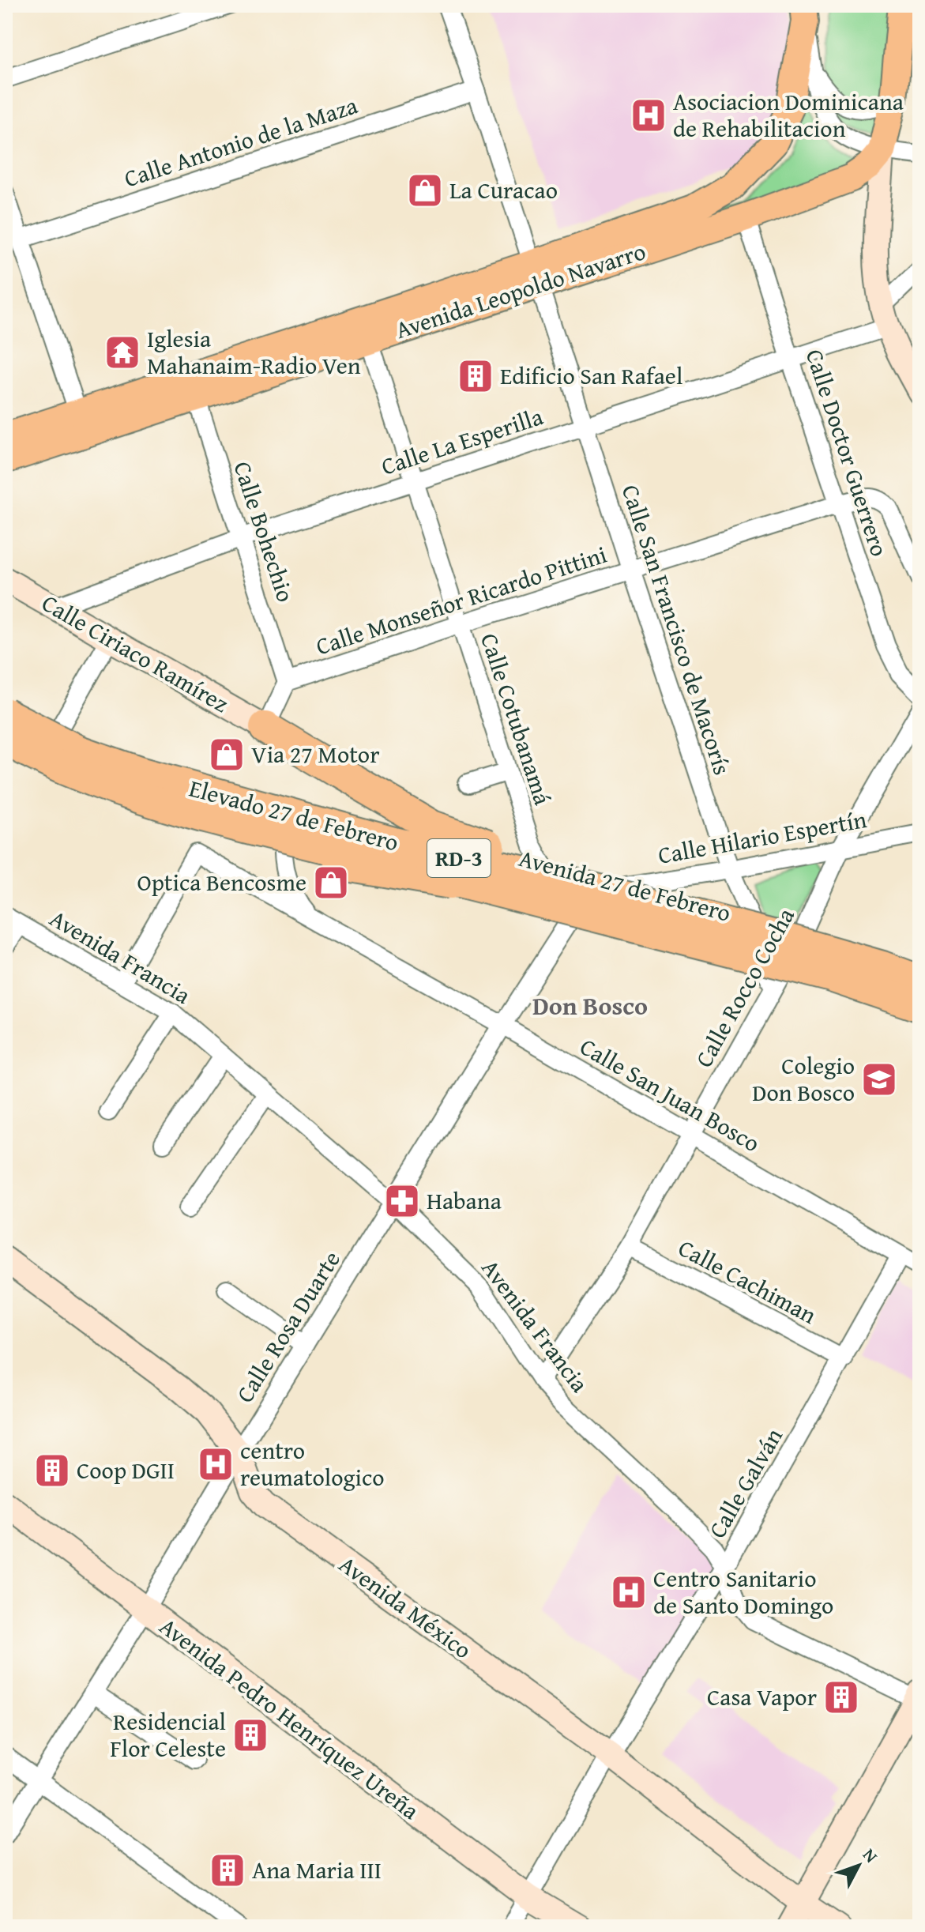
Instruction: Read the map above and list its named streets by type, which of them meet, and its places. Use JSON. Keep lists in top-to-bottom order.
{
  "streets": {
    "highway": ["Elevado 27 de Febrero", "RD-3"],
    "main road": [
      "Avenida Leopoldo Navarro",
      "Calle Ciriaco Ramírez",
      "Avenida 27 de Febrero",
      "Avenida México",
      "Avenida Pedro Henríquez Ureña"
    ],
    "street": [
      "Calle Antonio de la Maza",
      "Calle La Esperilla",
      "Calle Doctor Guerrero",
      "Calle Bohechio",
      "Calle Monseñor Ricardo Pittini",
      "Calle San Francisco de Macorís",
      "Calle Cotubanamá",
      "Calle Hilario Espertín",
      "Avenida Francia",
      "Calle Rocco Cocha",
      "Calle San Juan Bosco",
      "Calle Cachiman",
      "Calle Rosa Duarte",
      "Calle Galván"
    ]
  },
  "crossings": [
    ["Calle Antonio de la Maza", "Calle San Francisco de Macorís"],
    ["Avenida Leopoldo Navarro", "Calle Doctor Guerrero"],
    ["Avenida Leopoldo Navarro", "Calle Bohechio"],
    ["Avenida Leopoldo Navarro", "Calle San Francisco de Macorís"],
    ["Avenida Leopoldo Navarro", "Calle Cotubanamá"],
    ["Calle La Esperilla", "Calle Doctor Guerrero"],
    ["Calle La Esperilla", "Calle Bohechio"],
    ["Calle La Esperilla", "Calle San Francisco de Macorís"],
    ["Calle La Esperilla", "Calle Ciriaco Ramírez"],
    ["Calle La Esperilla", "Calle Cotubanamá"],
    ["Calle Doctor Guerrero", "Calle Monseñor Ricardo Pittini"],
    ["Calle Bohechio", "Calle Monseñor Ricardo Pittini"],
    ["Calle Monseñor Ricardo Pittini", "Calle San Francisco de Macorís"],
    ["Calle Monseñor Ricardo Pittini", "Calle Cotubanamá"],
    ["Calle San Francisco de Macorís", "Elevado 27 de Febrero"],
    ["Calle San Francisco de Macorís", "Calle Hilario Espertín"],
    ["Calle San Francisco de Macorís", "Avenida 27 de Febrero"],
    ["Calle San Francisco de Macorís", "Calle Rocco Cocha"],
    ["Calle Cotubanamá", "Avenida 27 de Febrero"],
    ["Elevado 27 de Febrero", "Avenida 27 de Febrero"],
    ["Calle Hilario Espertín", "Avenida 27 de Febrero"],
    ["Calle Hilario Espertín", "Calle Rocco Cocha"],
    ["Avenida 27 de Febrero", "Calle Rocco Cocha"],
    ["Avenida 27 de Febrero", "Calle Rosa Duarte"],
    ["Avenida Francia", "Calle Rocco Cocha"],
    ["Avenida Francia", "Calle Rosa Duarte"],
    ["Avenida Francia", "Calle Galván"],
    ["Calle Rocco Cocha", "Calle San Juan Bosco"],
    ["Calle Rocco Cocha", "Calle Cachiman"],
    ["Calle San Juan Bosco", "Calle Rosa Duarte"],
    ["Calle San Juan Bosco", "Calle Galván"],
    ["Calle Cachiman", "Calle Galván"],
    ["Calle Rosa Duarte", "Avenida México"],
    ["Calle Rosa Duarte", "Avenida Pedro Henríquez Ureña"],
    ["Calle Galván", "Avenida México"],
    ["Calle Galván", "Avenida Pedro Henríquez Ureña"]
  ],
  "districts": ["Don Bosco"],
  "places": {
    "hospital": ["Asociacion Dominicana de Rehabilitacion", "centro reumatologico", "Centro Sanitario de Santo Domingo"],
    "shop": ["La Curacao", "Via 27 Motor", "Optica Bencosme"],
    "temple": ["Iglesia Mahanaim-Radio Ven"],
    "building": [
      "Edificio San Rafael",
      "Coop DGII",
      "Casa Vapor",
      "Residencial Flor Celeste",
      "Ana Maria III"
    ],
    "school or university": ["Colegio Don Bosco"],
    "pharmacy": ["Habana"]
  },
  "north": "top right"
}
